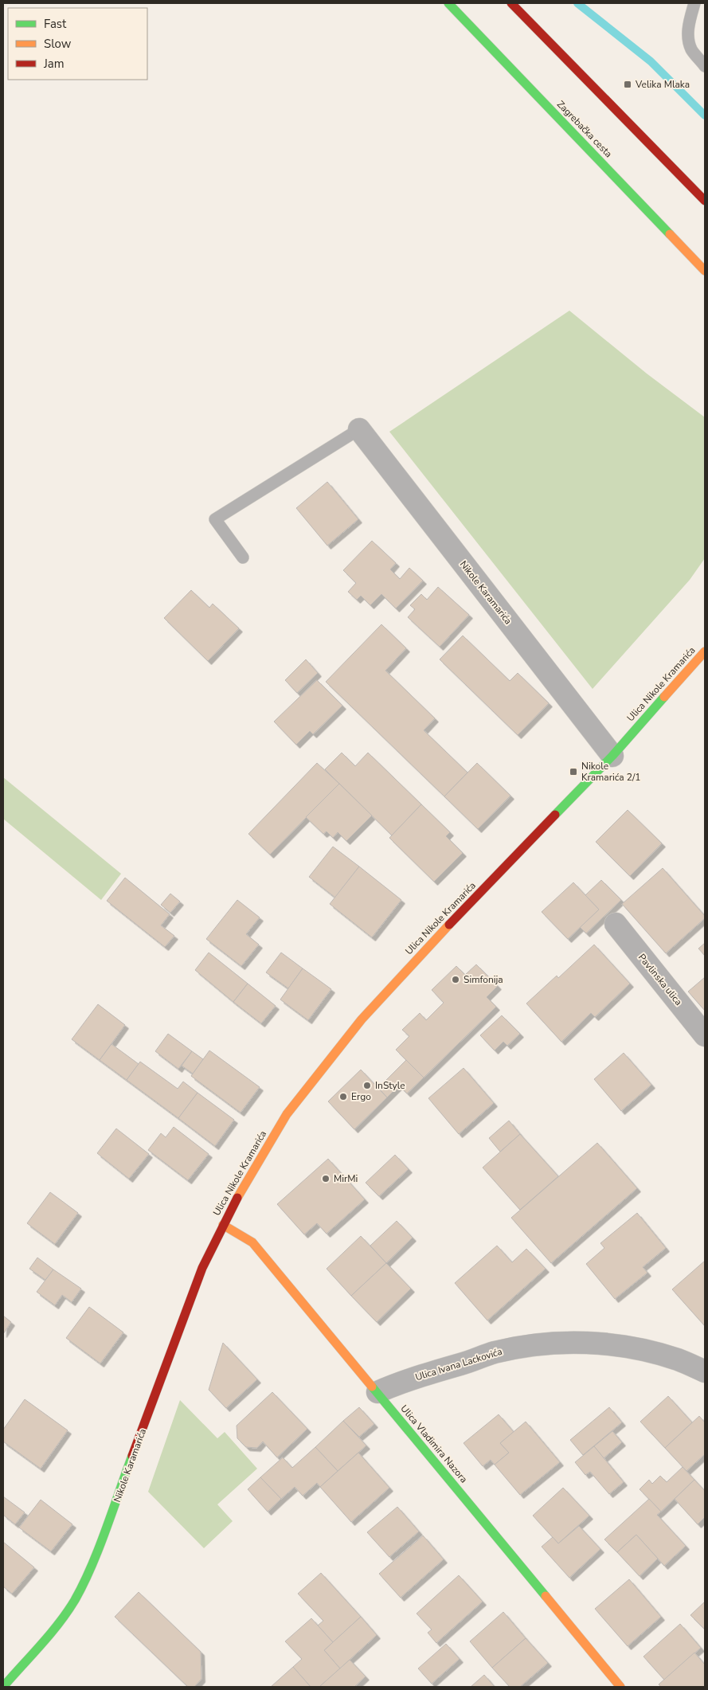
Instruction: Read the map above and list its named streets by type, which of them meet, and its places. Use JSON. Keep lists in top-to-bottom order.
{
  "streets": {
    "main road": [
      "Zagrebačka cesta",
      "Nikole Karamarića",
      "Ulica Nikole Kramarića",
      "Ulica Vladimira Nazora"
    ],
    "street": ["Pavlinska ulica", "Ulica Ivana Lackovića"]
  },
  "crossings": [
    ["Nikole Karamarića", "Ulica Nikole Kramarića"],
    ["Nikole Karamarića", "Ulica Vladimira Nazora"],
    ["Ulica Nikole Kramarića", "Ulica Vladimira Nazora"],
    ["Ulica Ivana Lackovića", "Ulica Vladimira Nazora"]
  ],
  "places": {
    "transit": ["Velika Mlaka", "Nikole Kramarića 2/1"],
    "other": [
      "Simfonija",
      "InStyle",
      "Ergo",
      "MirMi"
    ]
  },
  "legend": ["Fast", "Slow", "Jam"]
}
